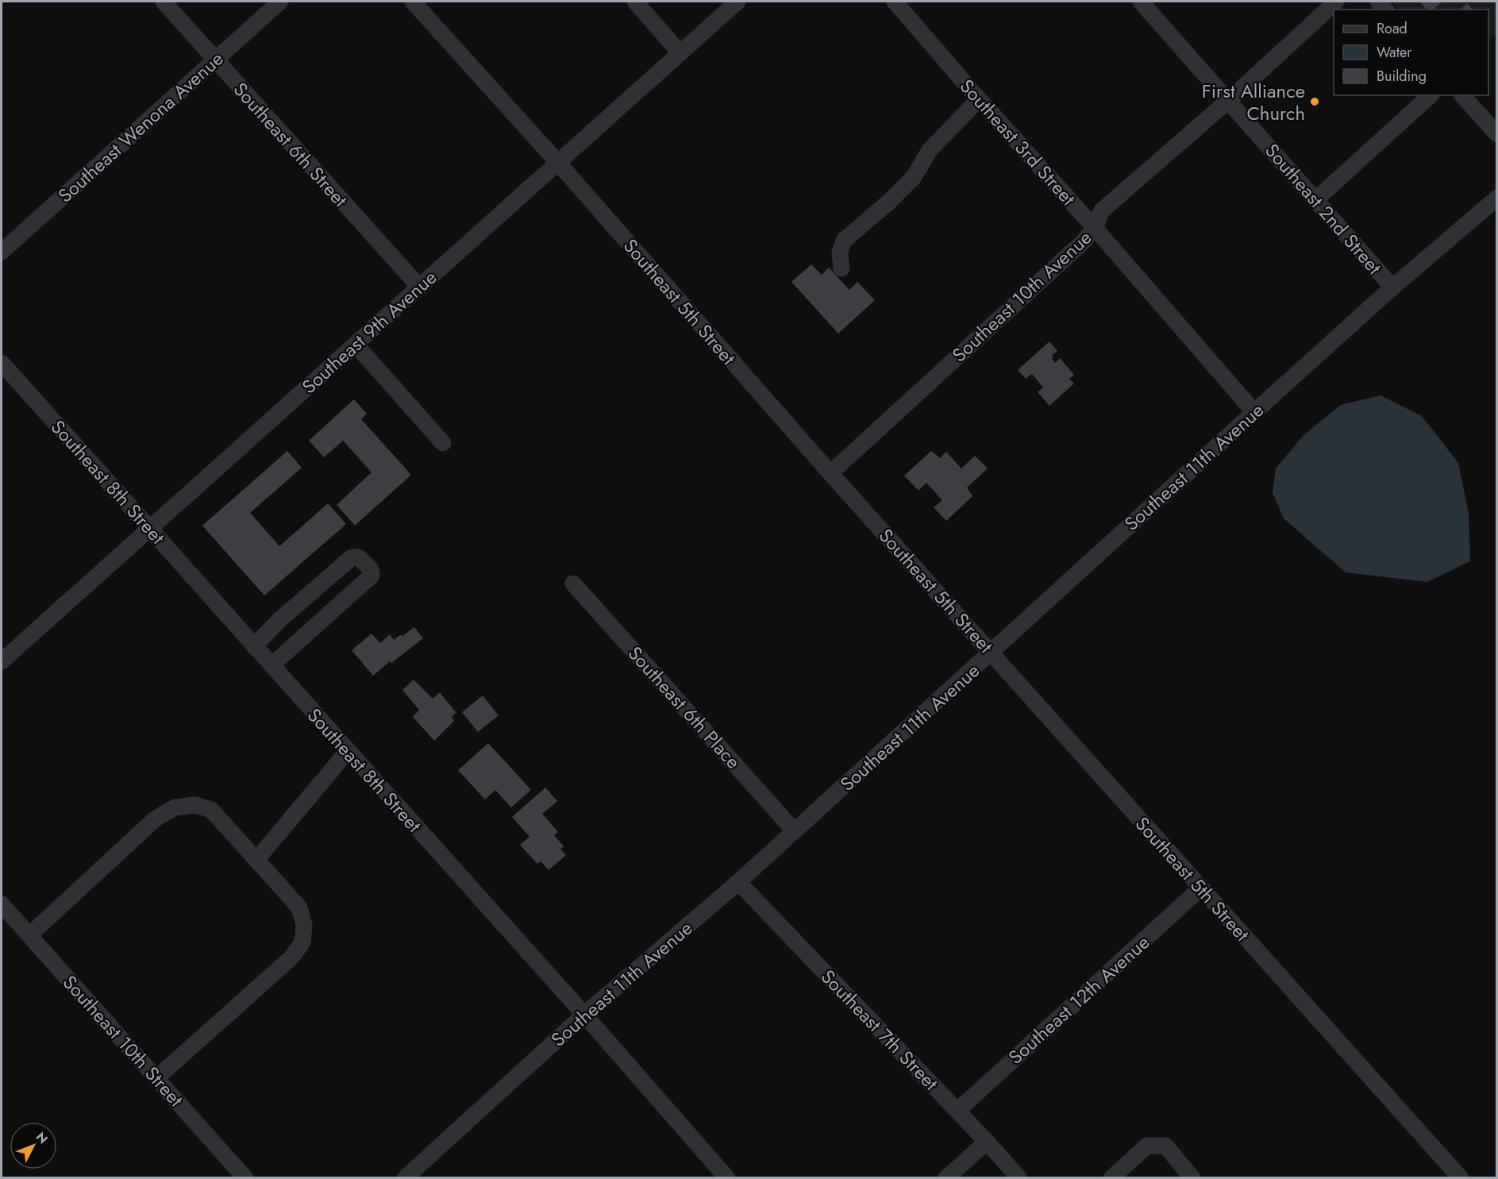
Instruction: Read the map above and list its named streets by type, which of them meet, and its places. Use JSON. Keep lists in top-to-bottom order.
{
  "streets": {
    "street": [
      "Southeast Wenona Avenue",
      "Southeast 3rd Street",
      "Southeast 6th Street",
      "Southeast 2nd Street",
      "Southeast 10th Avenue",
      "Southeast 5th Street",
      "Southeast 9th Avenue",
      "Southeast 11th Avenue",
      "Southeast 8th Street",
      "Southeast 6th Place",
      "Southeast 12th Avenue",
      "Southeast 7th Street",
      "Southeast 10th Street"
    ]
  },
  "crossings": [
    ["Southeast Wenona Avenue", "Southeast 6th Street"],
    ["Southeast 3rd Street", "Southeast 10th Avenue"],
    ["Southeast 3rd Street", "Southeast 11th Avenue"],
    ["Southeast 6th Street", "Southeast 9th Avenue"],
    ["Southeast 2nd Street", "Southeast 10th Avenue"],
    ["Southeast 2nd Street", "Southeast 11th Avenue"],
    ["Southeast 10th Avenue", "Southeast 5th Street"],
    ["Southeast 5th Street", "Southeast 9th Avenue"],
    ["Southeast 5th Street", "Southeast 11th Avenue"],
    ["Southeast 5th Street", "Southeast 12th Avenue"],
    ["Southeast 9th Avenue", "Southeast 8th Street"],
    ["Southeast 11th Avenue", "Southeast 8th Street"],
    ["Southeast 11th Avenue", "Southeast 6th Place"],
    ["Southeast 11th Avenue", "Southeast 7th Street"],
    ["Southeast 12th Avenue", "Southeast 7th Street"]
  ],
  "places": ["First Alliance Church"],
  "legend": ["Road", "Water", "Building"],
  "north": "top right"
}
